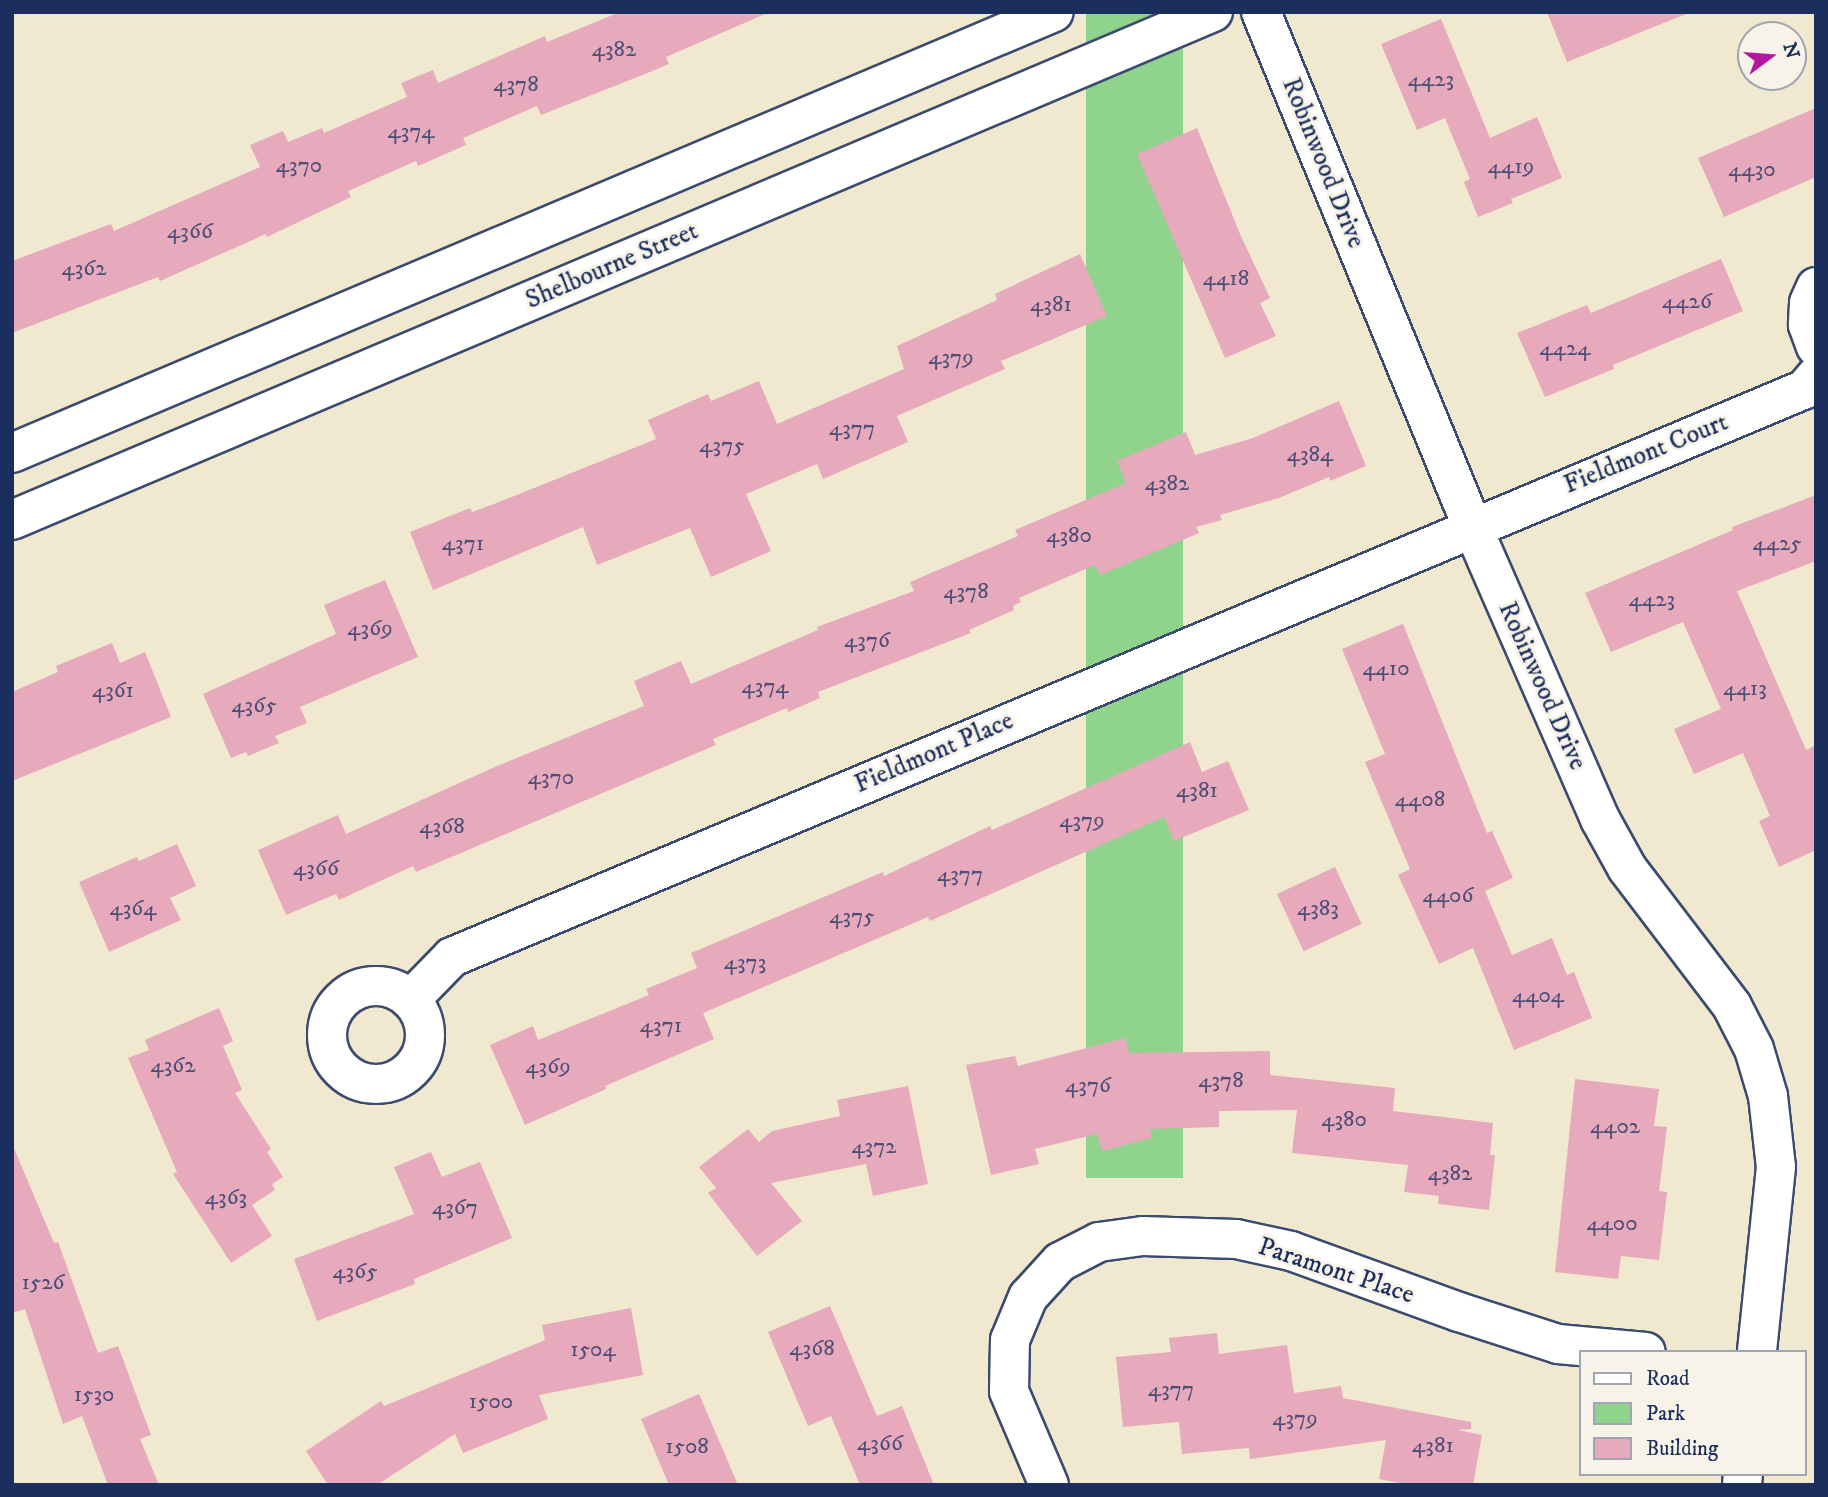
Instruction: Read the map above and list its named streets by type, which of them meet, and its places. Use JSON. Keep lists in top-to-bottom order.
{
  "streets": {
    "street": [
      "Robinwood Drive",
      "Shelbourne Street",
      "Fieldmont Court",
      "Fieldmont Place",
      "Paramont Place"
    ]
  },
  "crossings": [
    ["Robinwood Drive", "Fieldmont Court"],
    ["Robinwood Drive", "Fieldmont Place"],
    ["Fieldmont Court", "Fieldmont Place"]
  ],
  "house_numbers": [
    "4382",
    "4423",
    "4378",
    "4374",
    "4370",
    "4419",
    "4430",
    "4366",
    "4362",
    "4418",
    "4426",
    "4381",
    "4424",
    "4379",
    "4377",
    "4375",
    "4384",
    "4382",
    "4380",
    "4371",
    "4425",
    "4378",
    "4423",
    "4369",
    "4376",
    "4410",
    "4374",
    "4413",
    "4361",
    "4365",
    "4370",
    "4381",
    "4408",
    "4379",
    "4368",
    "4366",
    "4377",
    "4406",
    "4364",
    "4383",
    "4375",
    "4373",
    "4404",
    "4371",
    "4362",
    "4369",
    "4378",
    "4376",
    "4380",
    "4402",
    "4372",
    "4382",
    "4363",
    "4367",
    "4400",
    "4365",
    "1526",
    "4368",
    "1504",
    "4377",
    "1530",
    "1500",
    "4379",
    "4366",
    "4381",
    "1508"
  ],
  "legend": ["Road", "Park", "Building"],
  "north": "right"
}
